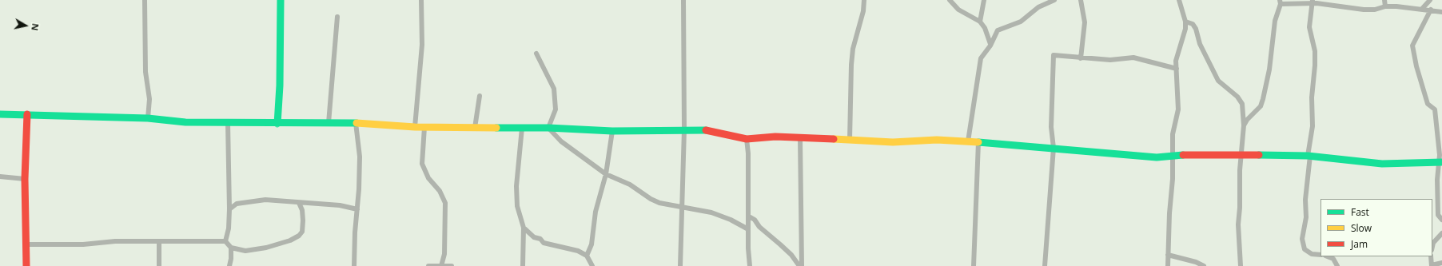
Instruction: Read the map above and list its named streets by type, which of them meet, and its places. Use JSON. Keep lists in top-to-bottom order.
{
  "legend": ["Fast", "Slow", "Jam"],
  "north": "right"
}
